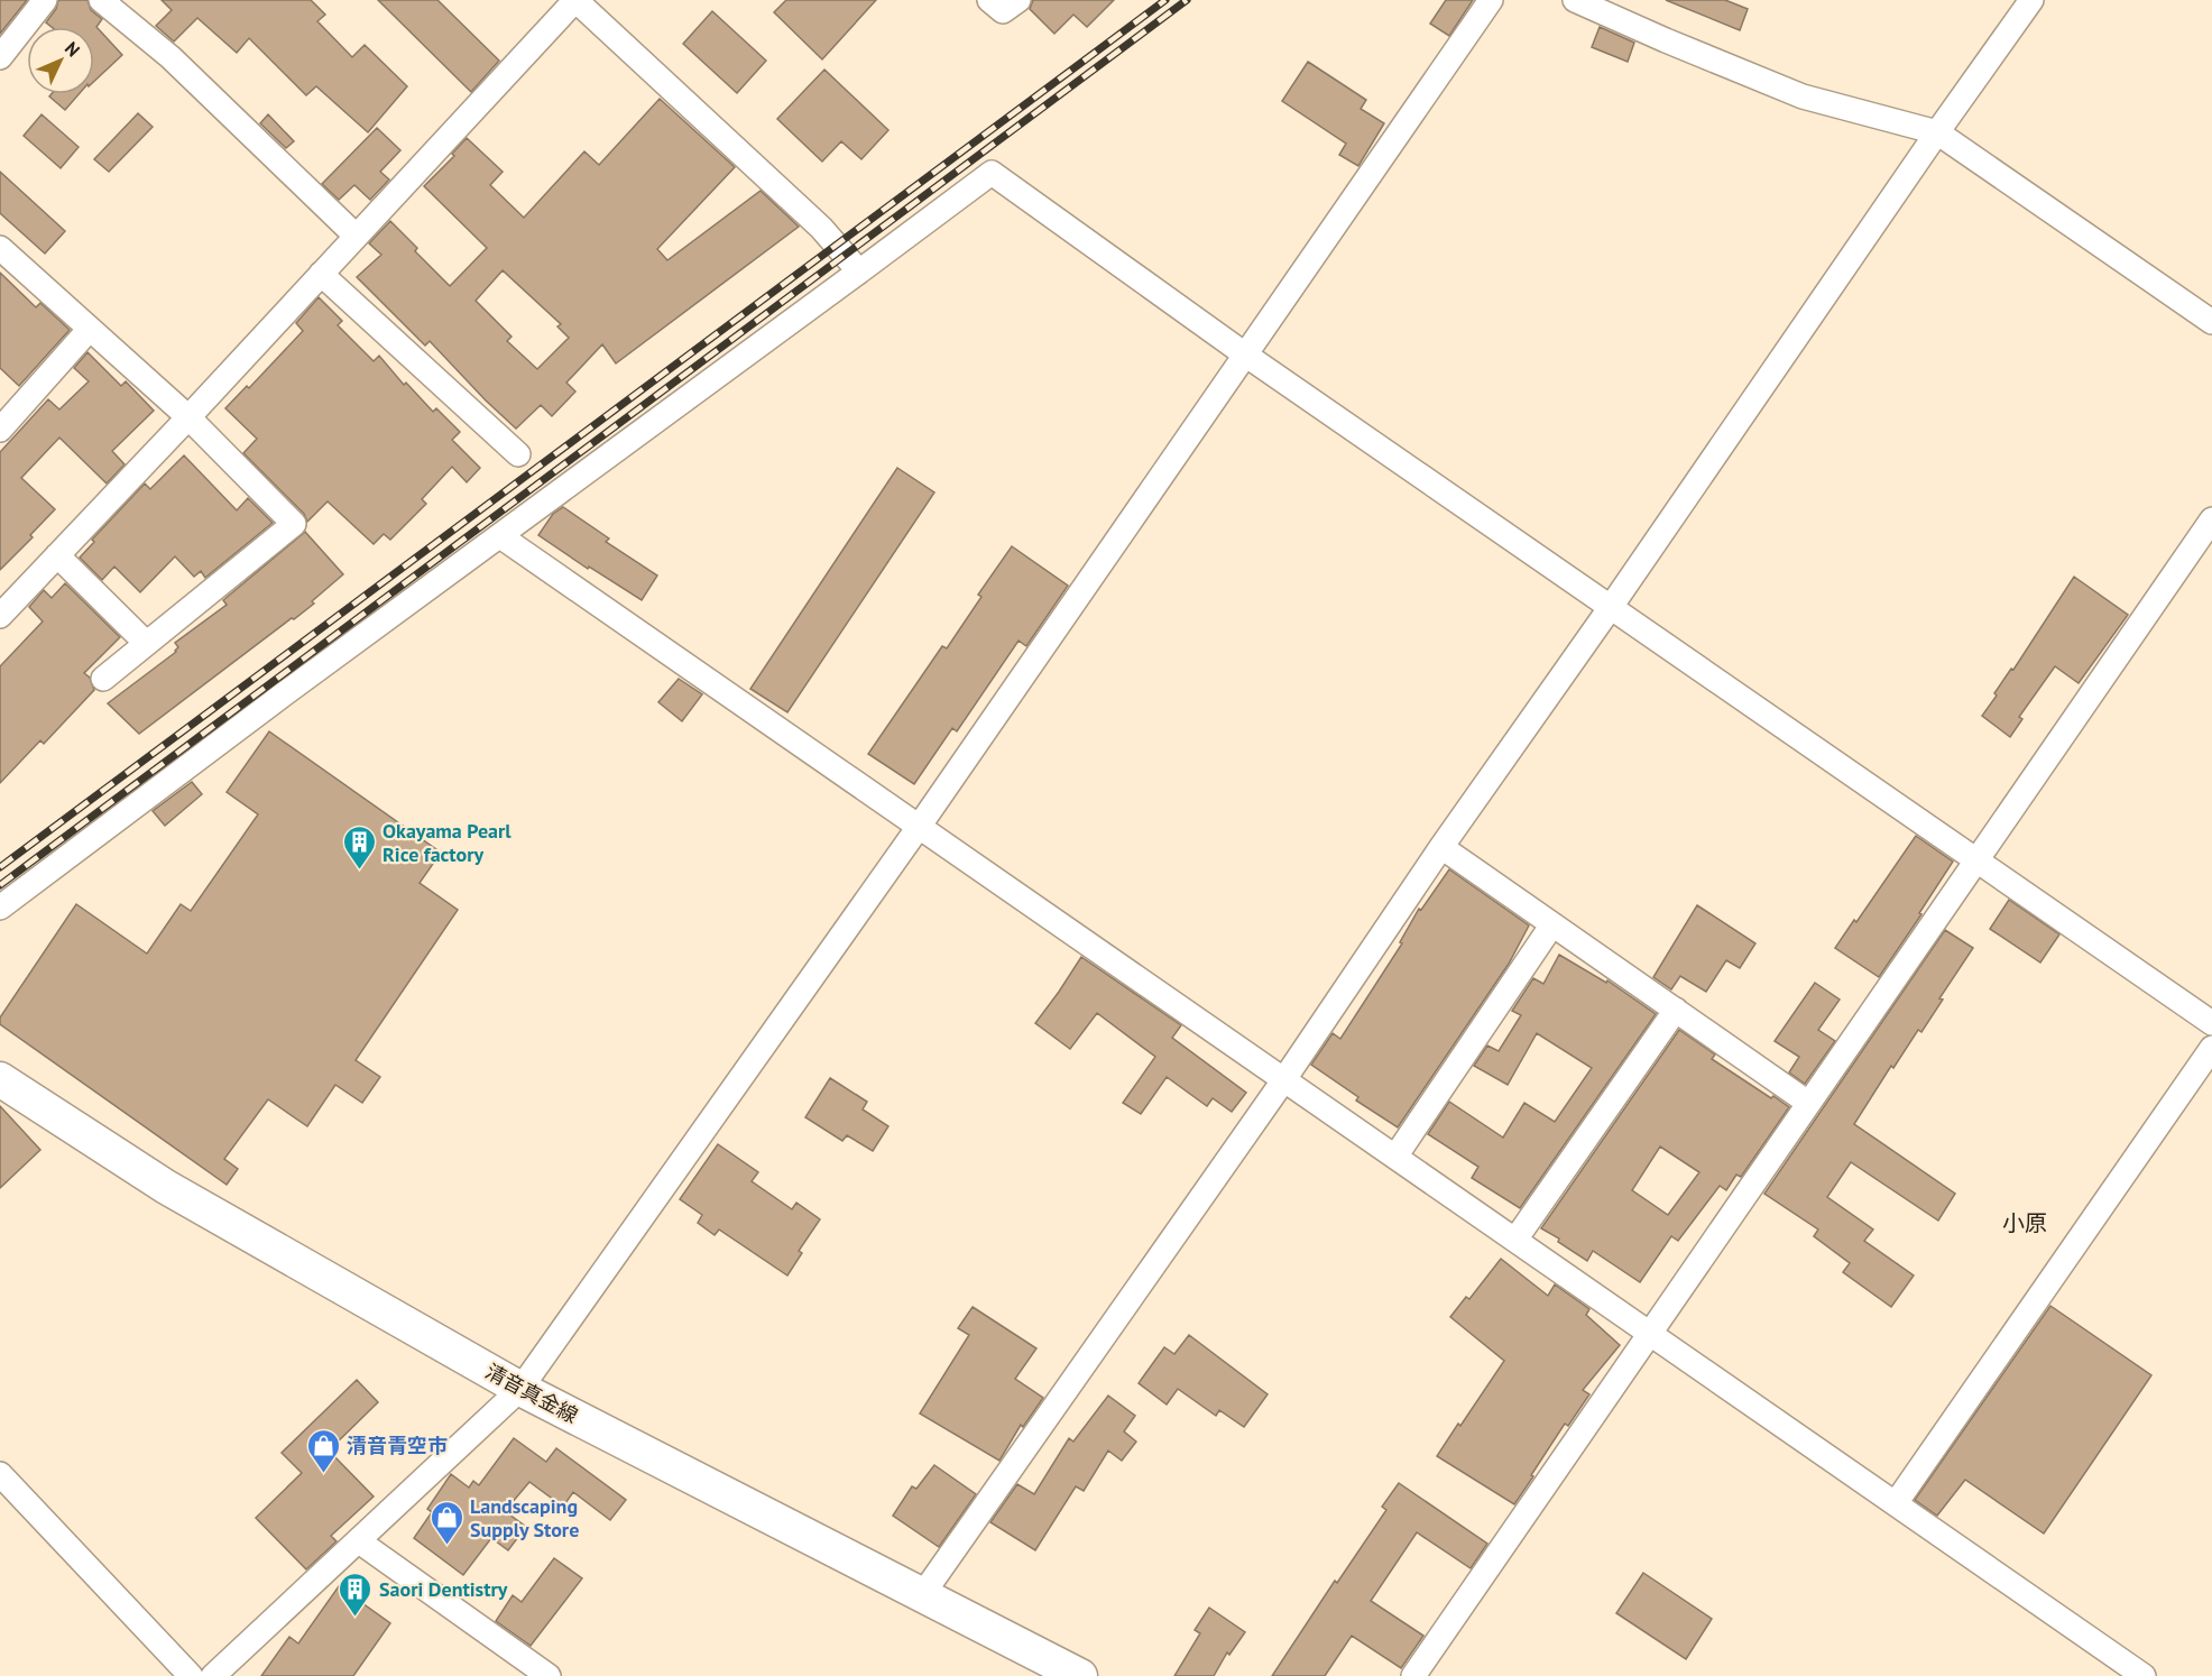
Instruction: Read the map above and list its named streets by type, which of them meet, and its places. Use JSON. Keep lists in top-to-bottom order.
{
  "streets": {
    "main road": ["清音真金線"]
  },
  "districts": ["小原"],
  "places": {
    "building": ["Okayama Pearl Rice factory", "Saori Dentistry"],
    "shop": ["清音青空市", "Landscaping Supply Store"]
  },
  "north": "top right"
}
